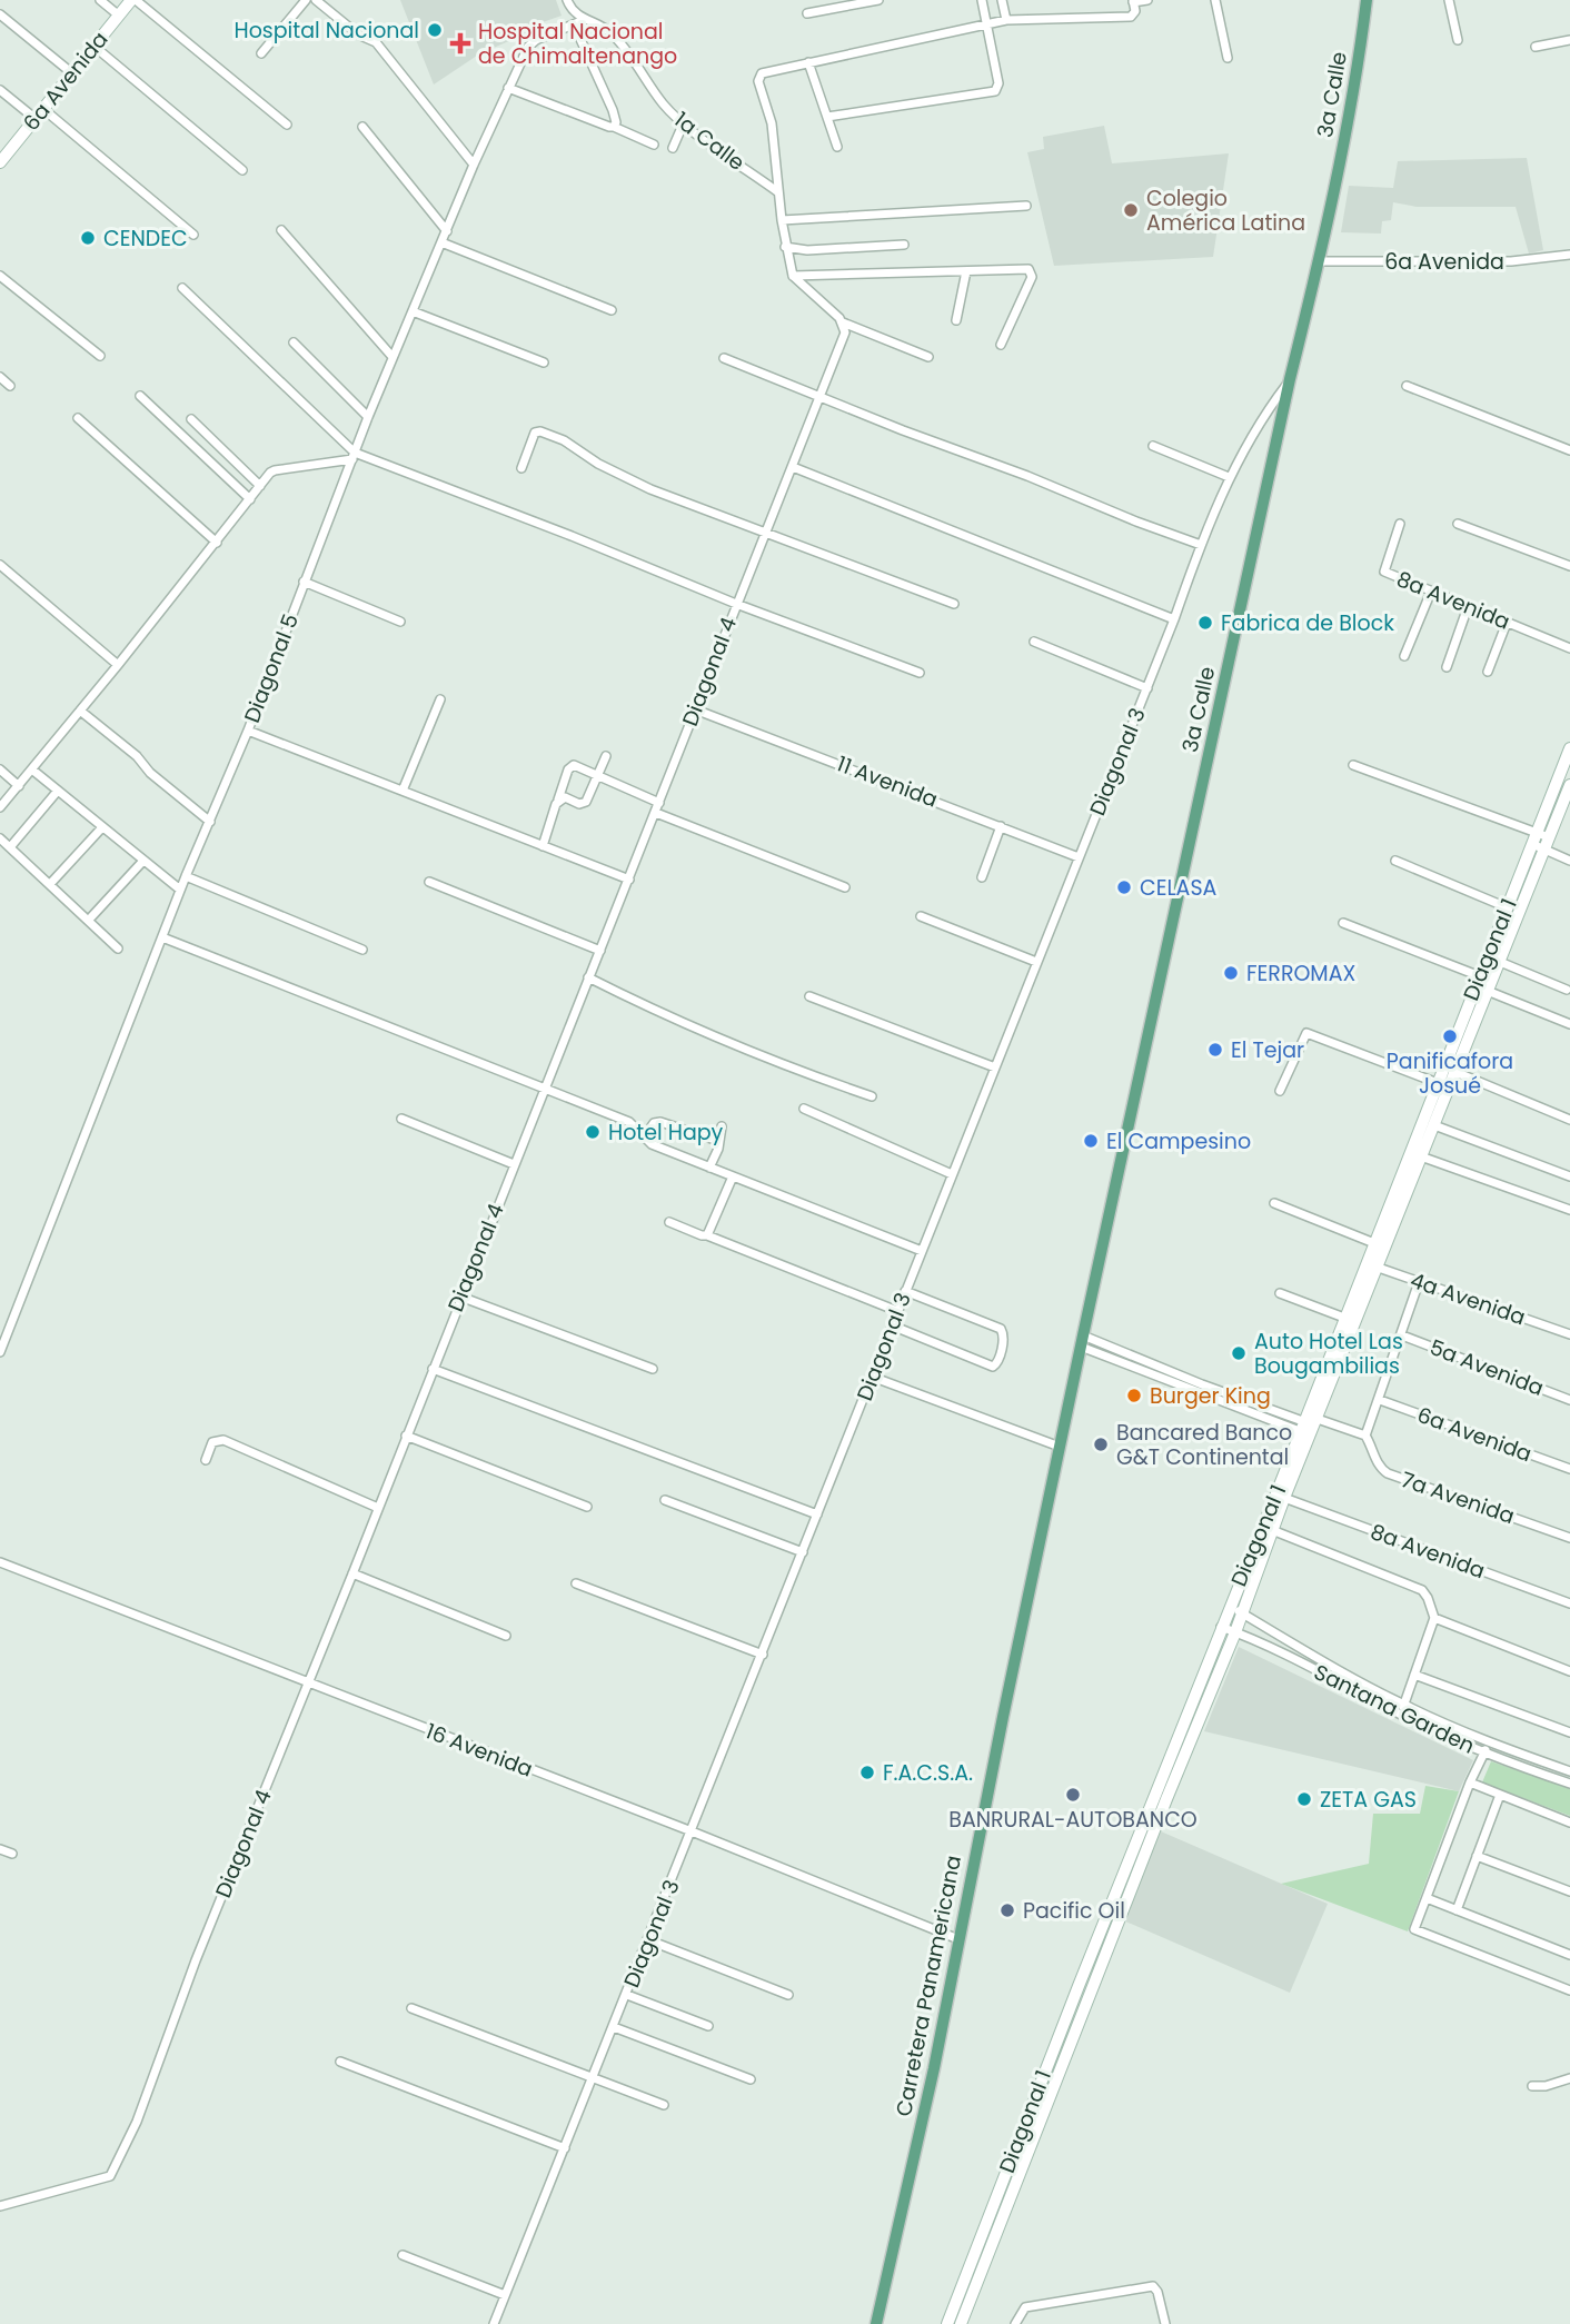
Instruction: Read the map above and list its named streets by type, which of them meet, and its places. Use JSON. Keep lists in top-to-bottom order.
{
  "streets": {
    "main road": [
      "6a Avenida",
      "3a Calle",
      "Diagonal 1",
      "Carretera Panamericana"
    ],
    "street": [
      "1a Calle",
      "8a Avenida",
      "Diagonal 5",
      "Diagonal 4",
      "Diagonal 3",
      "11 Avenida",
      "4a Avenida",
      "5a Avenida",
      "7a Avenida",
      "Santana Garden",
      "16 Avenida"
    ]
  },
  "crossings": [
    ["6a Avenida", "3a Calle"],
    ["3a Calle", "Diagonal 3"],
    ["3a Calle", "Carretera Panamericana"],
    ["1a Calle", "Diagonal 5"],
    ["8a Avenida", "Diagonal 1"],
    ["Diagonal 4", "11 Avenida"],
    ["Diagonal 4", "16 Avenida"],
    ["Diagonal 3", "11 Avenida"],
    ["Diagonal 3", "16 Avenida"],
    ["Diagonal 1", "4a Avenida"],
    ["Diagonal 1", "Santana Garden"],
    ["16 Avenida", "Carretera Panamericana"]
  ],
  "places": {
    "other": [
      "Hospital Nacional",
      "Colegio América Latina",
      "CENDEC",
      "Fabrica de Block",
      "CELASA",
      "FERROMAX",
      "Panificafora Josué",
      "El Tejar",
      "Hotel Hapy",
      "El Campesino",
      "Auto Hotel Las Bougambilias",
      "Burger King",
      "Bancared Banco G&T Continental",
      "F.A.C.S.A.",
      "BANRURAL-AUTOBANCO",
      "ZETA GAS",
      "Pacific Oil"
    ],
    "health": ["Hospital Nacional de Chimaltenango"]
  }
}
